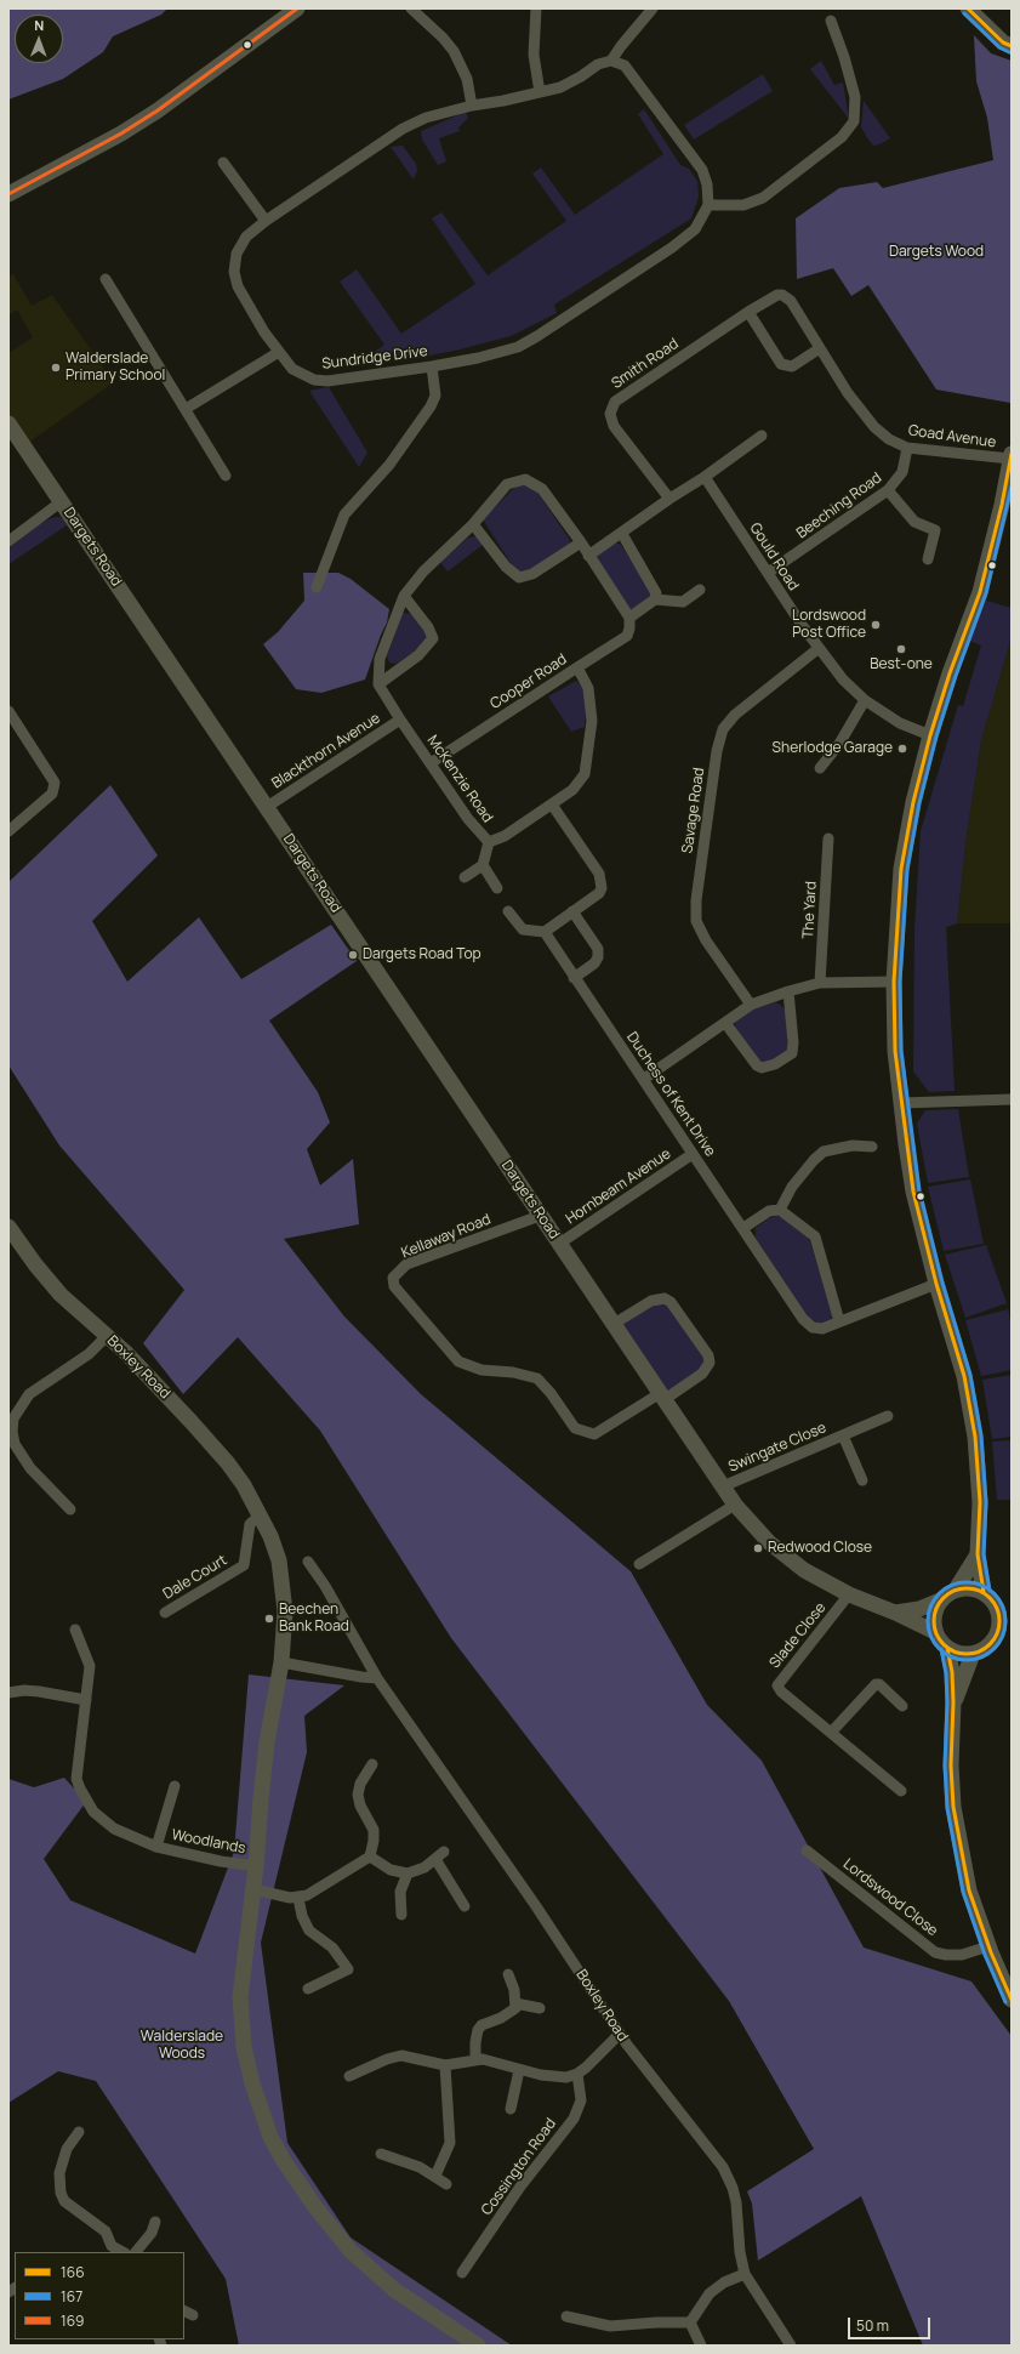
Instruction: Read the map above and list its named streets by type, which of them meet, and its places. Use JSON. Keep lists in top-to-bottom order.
{
  "streets": {
    "street": [
      "Sundridge Drive",
      "Smith Road",
      "Goad Avenue",
      "Beeching Road",
      "Dargets Road",
      "Gould Road",
      "Cooper Road",
      "Blackthorn Avenue",
      "McKenzie Road",
      "Savage Road",
      "The Yard",
      "Duchess of Kent Drive",
      "Hornbeam Avenue",
      "Kellaway Road",
      "Boxley Road",
      "Swingate Close",
      "Dale Court",
      "Slade Close",
      "Woodlands",
      "Lordswood Close",
      "Cossington Road"
    ]
  },
  "crossings": [
    ["Smith Road", "Goad Avenue"],
    ["Goad Avenue", "Beeching Road"],
    ["Beeching Road", "Gould Road"],
    ["Dargets Road", "Blackthorn Avenue"],
    ["Dargets Road", "Hornbeam Avenue"],
    ["Dargets Road", "Kellaway Road"],
    ["Dargets Road", "Swingate Close"],
    ["Dargets Road", "Slade Close"],
    ["Gould Road", "Savage Road"],
    ["Cooper Road", "McKenzie Road"],
    ["Blackthorn Avenue", "McKenzie Road"],
    ["Duchess of Kent Drive", "Hornbeam Avenue"],
    ["Boxley Road", "Dale Court"]
  ],
  "parks": ["Dargets Wood", "Walderslade Woods"],
  "places": [
    "Walderslade Primary School",
    "Lordswood Post Office",
    "Best-one",
    "Sherlodge Garage",
    "Dargets Road Top",
    "Redwood Close",
    "Beechen Bank Road"
  ],
  "lines": ["transit line 166", "transit line 169", "transit line 167"],
  "legend": ["166", "167", "169"],
  "scale_bar": "50 m",
  "north": "top"
}
